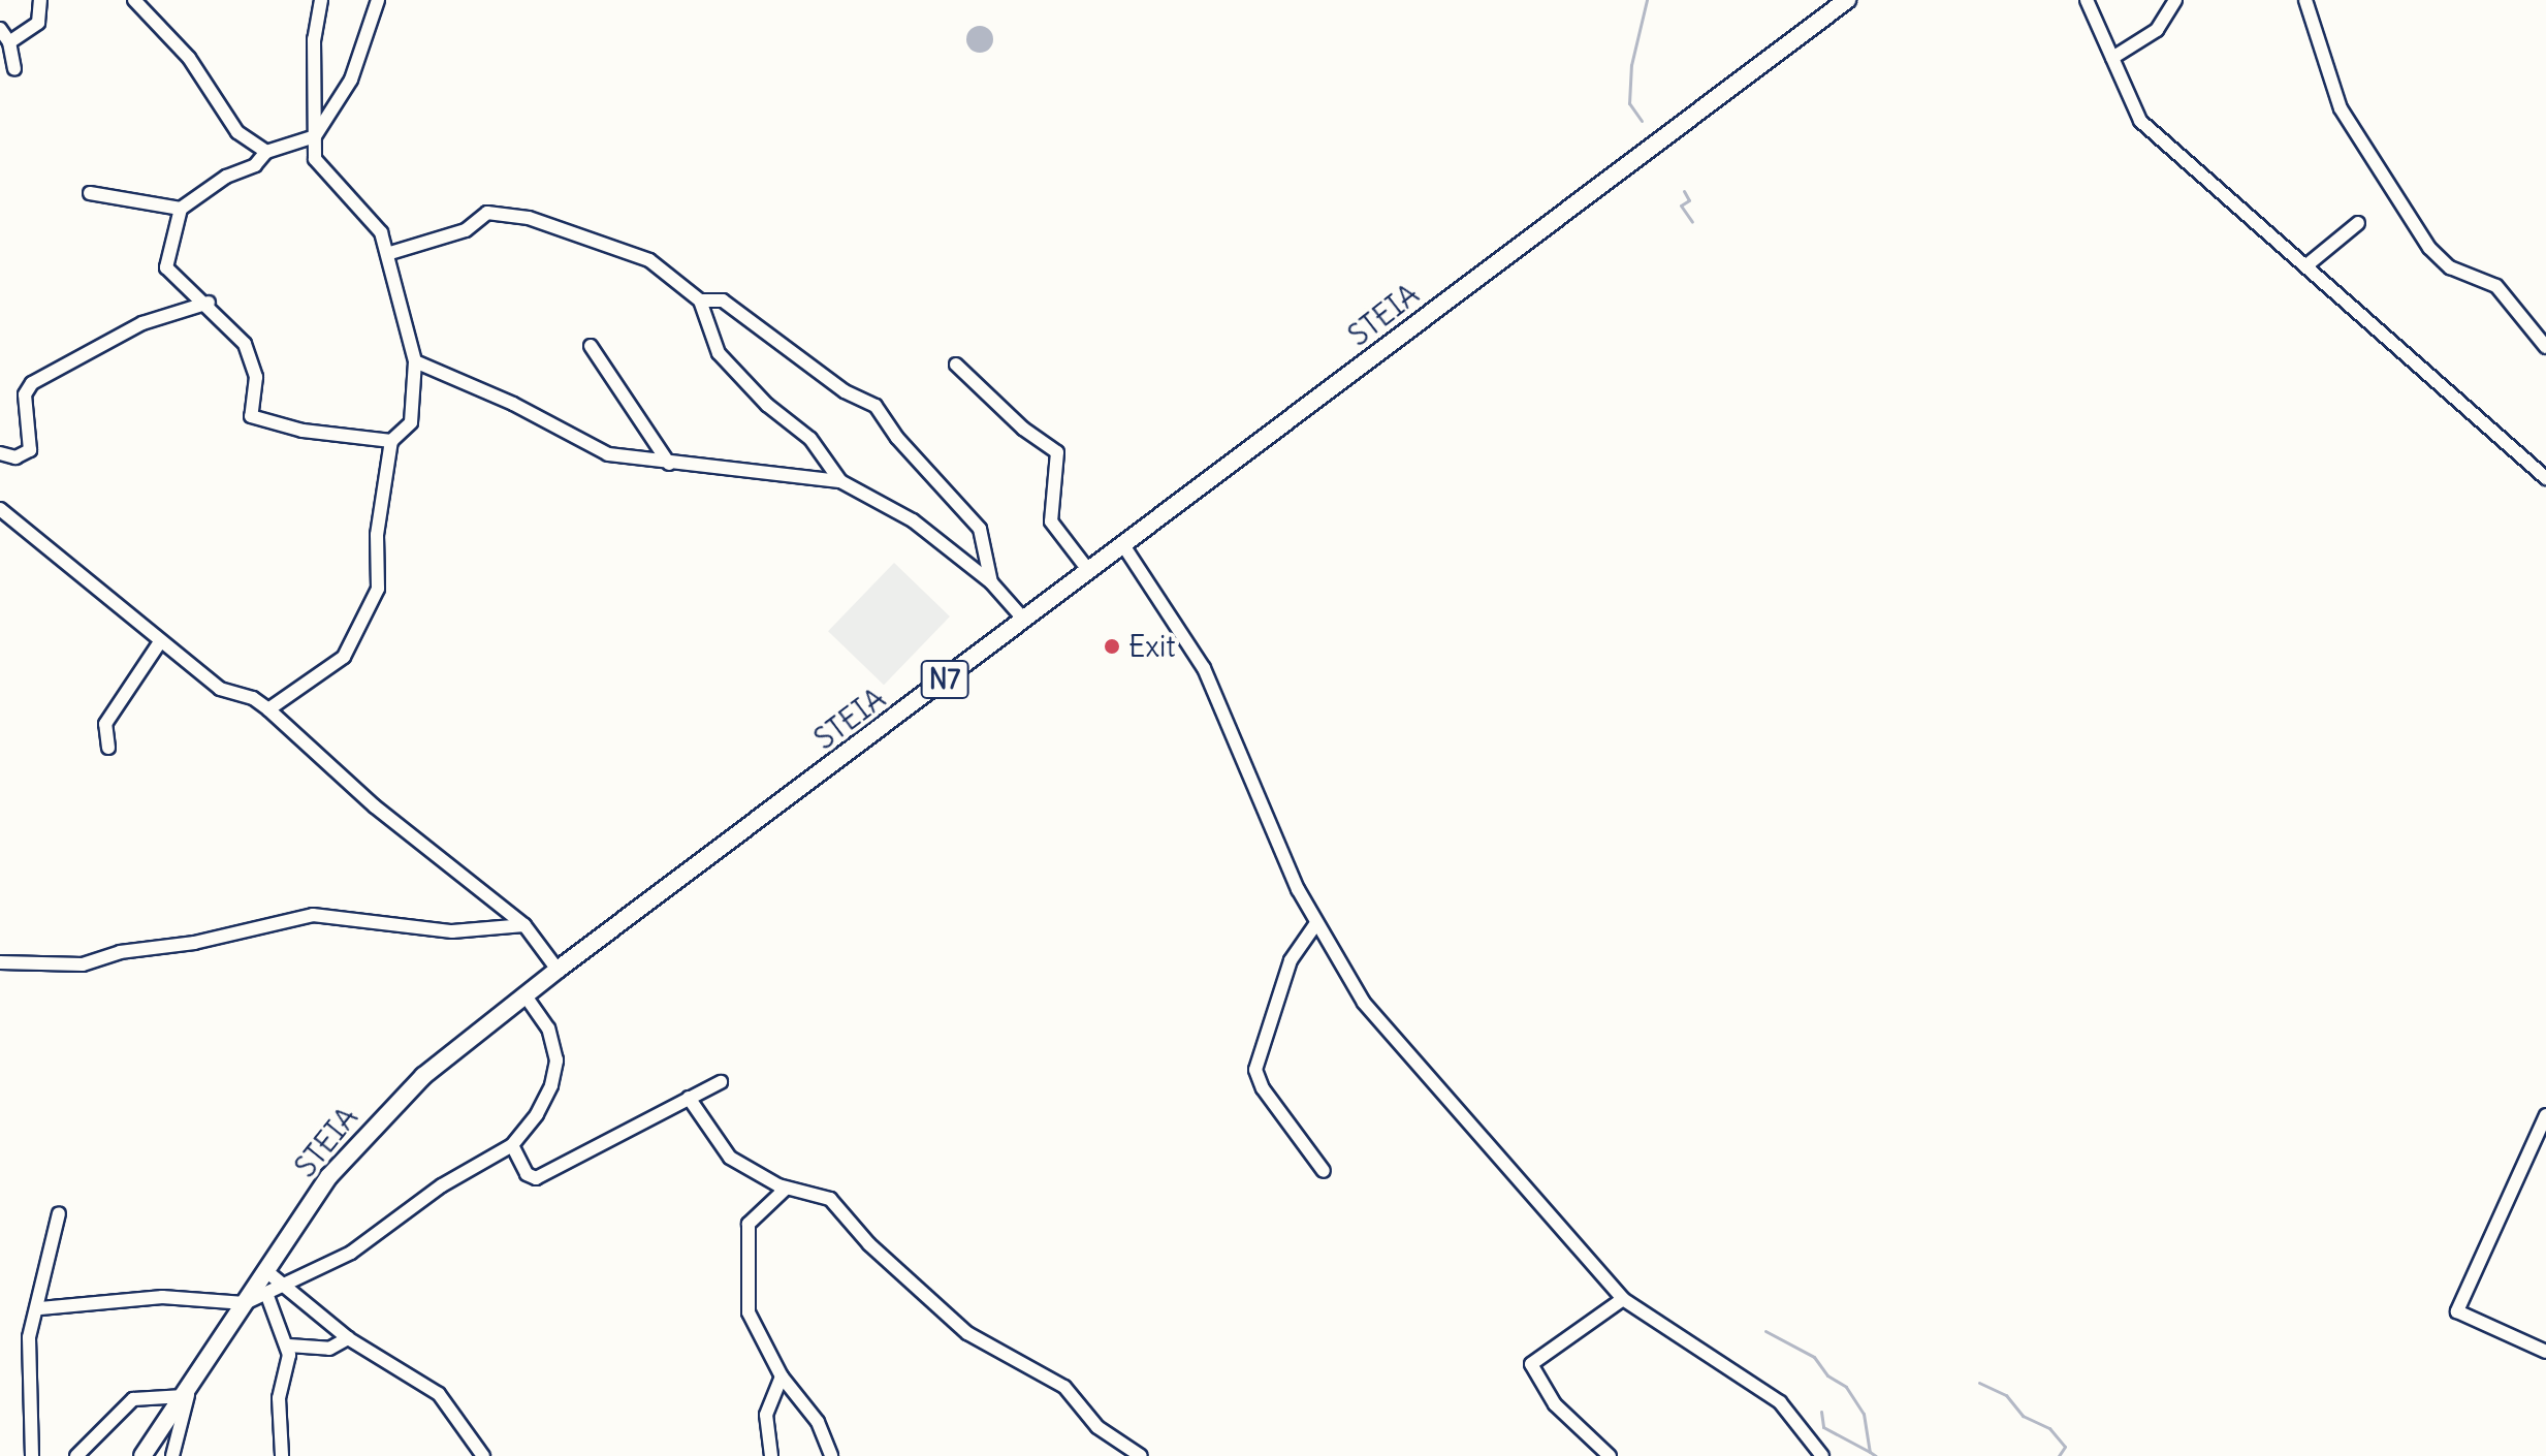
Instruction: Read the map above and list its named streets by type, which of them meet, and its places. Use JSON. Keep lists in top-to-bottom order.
{
  "streets": {
    "main road": ["STEIA", "N7"]
  },
  "places": ["Exit"]
}
